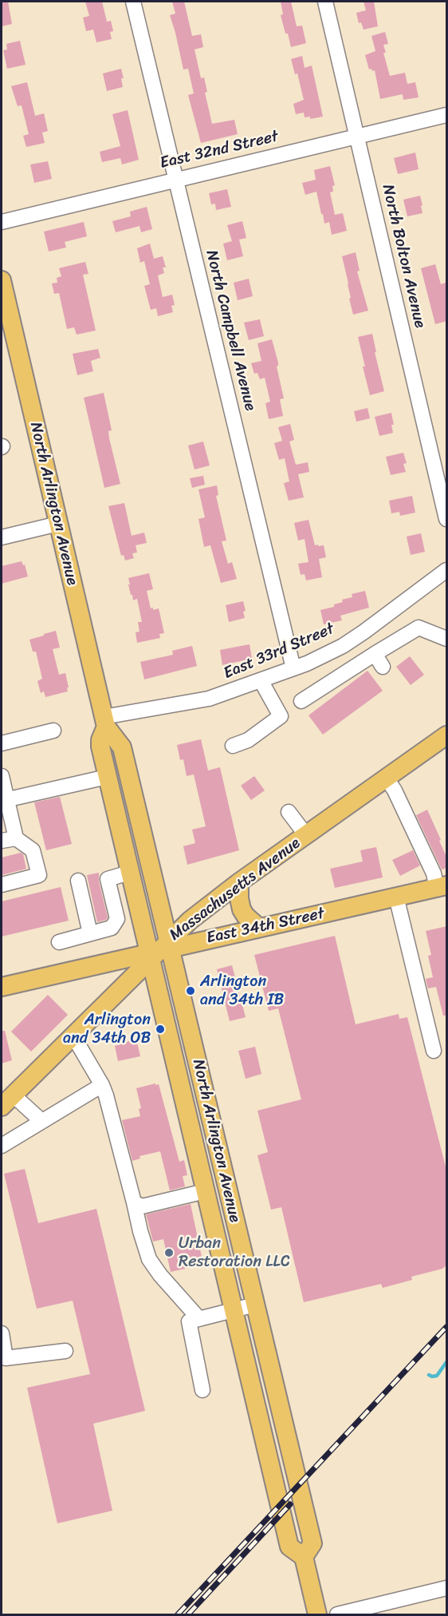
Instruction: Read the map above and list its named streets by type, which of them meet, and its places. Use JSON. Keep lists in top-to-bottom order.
{
  "streets": {
    "main road": ["North Arlington Avenue", "Massachusetts Avenue", "East 34th Street"],
    "street": [
      "East 32nd Street",
      "North Bolton Avenue",
      "North Campbell Avenue",
      "East 33rd Street"
    ]
  },
  "crossings": [
    ["East 32nd Street", "North Bolton Avenue"],
    ["East 32nd Street", "North Campbell Avenue"],
    ["North Campbell Avenue", "East 33rd Street"],
    ["North Arlington Avenue", "East 33rd Street"],
    ["North Arlington Avenue", "Massachusetts Avenue"],
    ["North Arlington Avenue", "East 34th Street"],
    ["Massachusetts Avenue", "East 34th Street"]
  ],
  "places": ["Arlington and 34th IB", "Arlington and 34th OB", "Urban Restoration LLC"]
}
